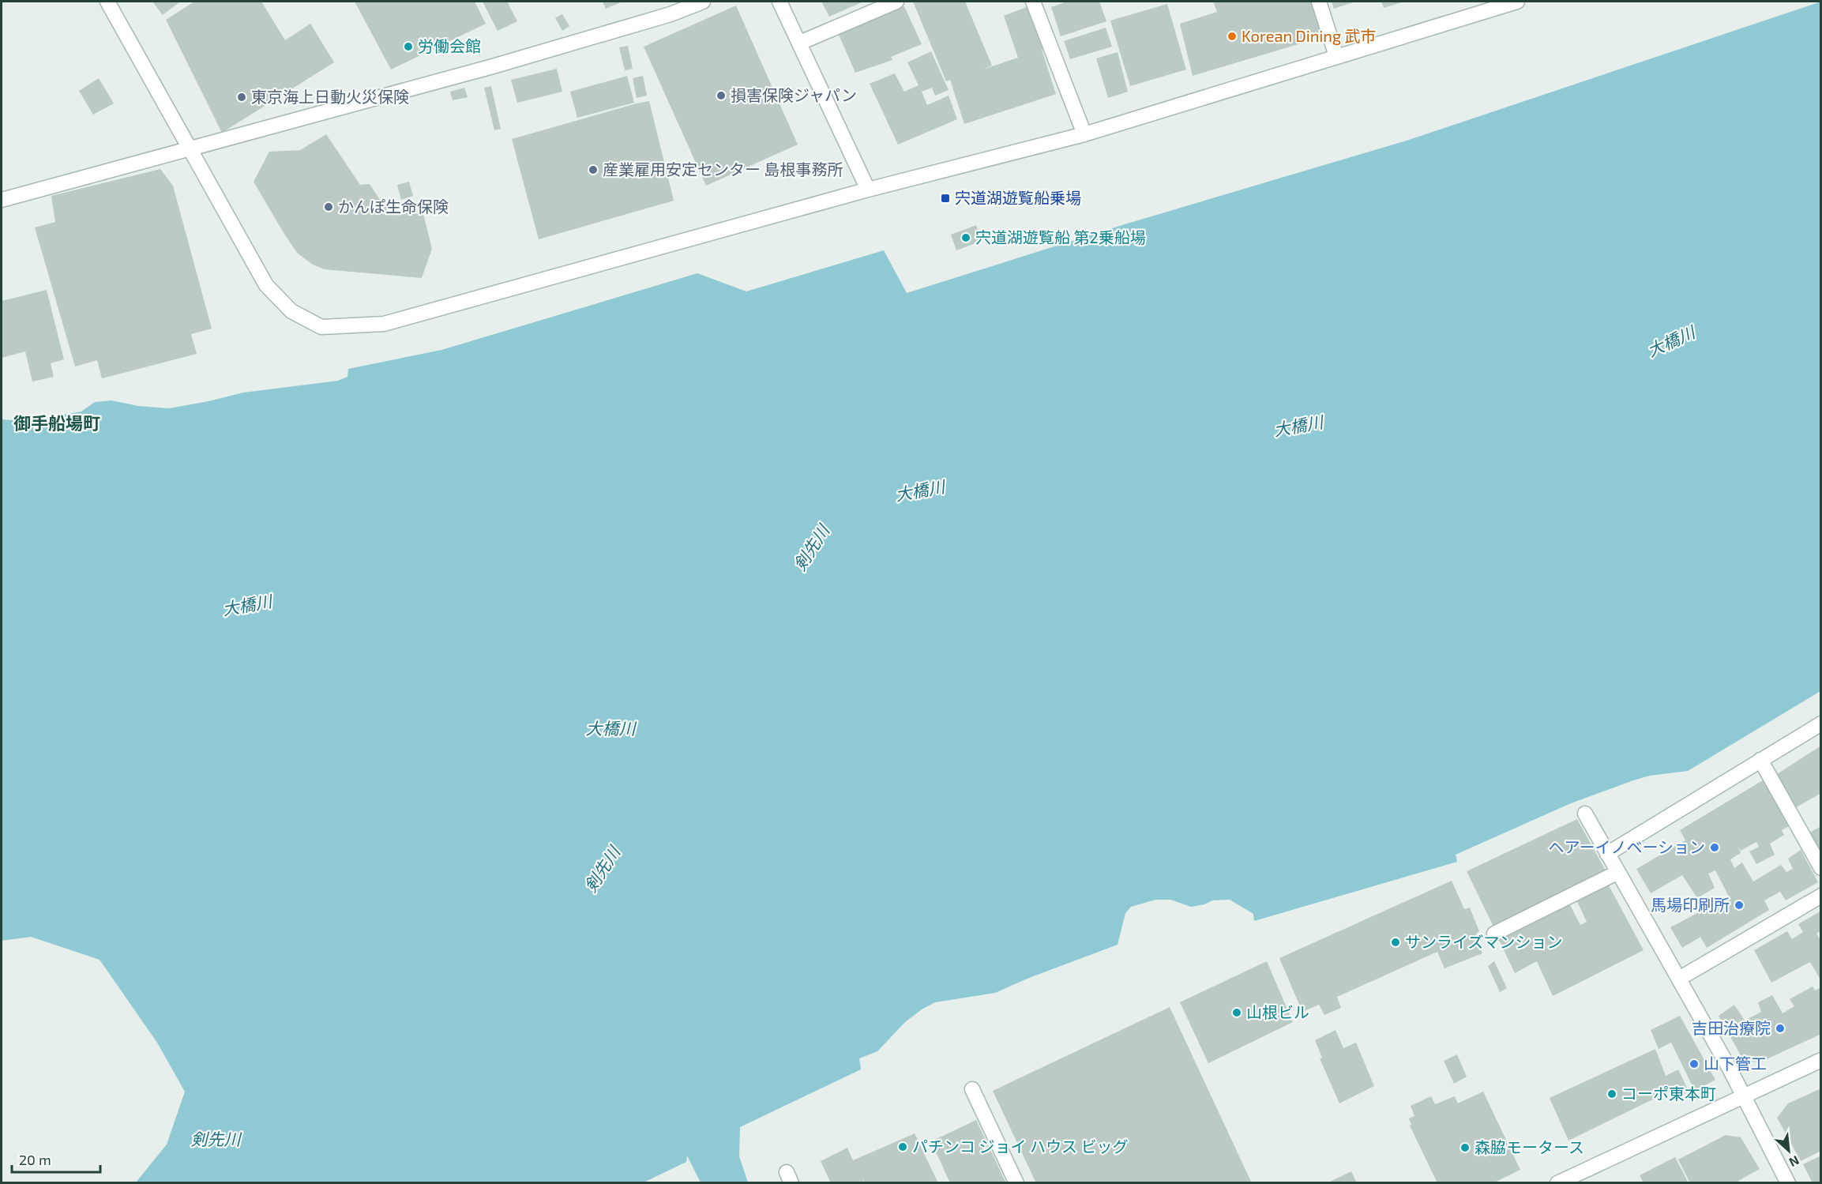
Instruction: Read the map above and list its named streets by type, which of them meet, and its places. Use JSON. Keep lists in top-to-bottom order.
{
  "districts": ["御手船場町"],
  "water": ["大橋川", "剣先川"],
  "places": {
    "other": [
      "Korean Dining 武市",
      "労働会館",
      "損害保険ジャパン",
      "東京海上日動火災保険",
      "産業雇用安定センター 島根事務所",
      "かんぽ生命保険",
      "宍道湖遊覧船 第2乗船場",
      "ヘアーイノベーション",
      "馬場印刷所",
      "サンライズマンション",
      "山根ビル",
      "吉田治療院",
      "山下管工",
      "コーポ東本町",
      "パチンコ ジョイ ハウス ビッグ",
      "森脇モータース"
    ],
    "transit": ["宍道湖遊覧船乗場"]
  },
  "scale_bar": "20 m",
  "north": "bottom right"
}
